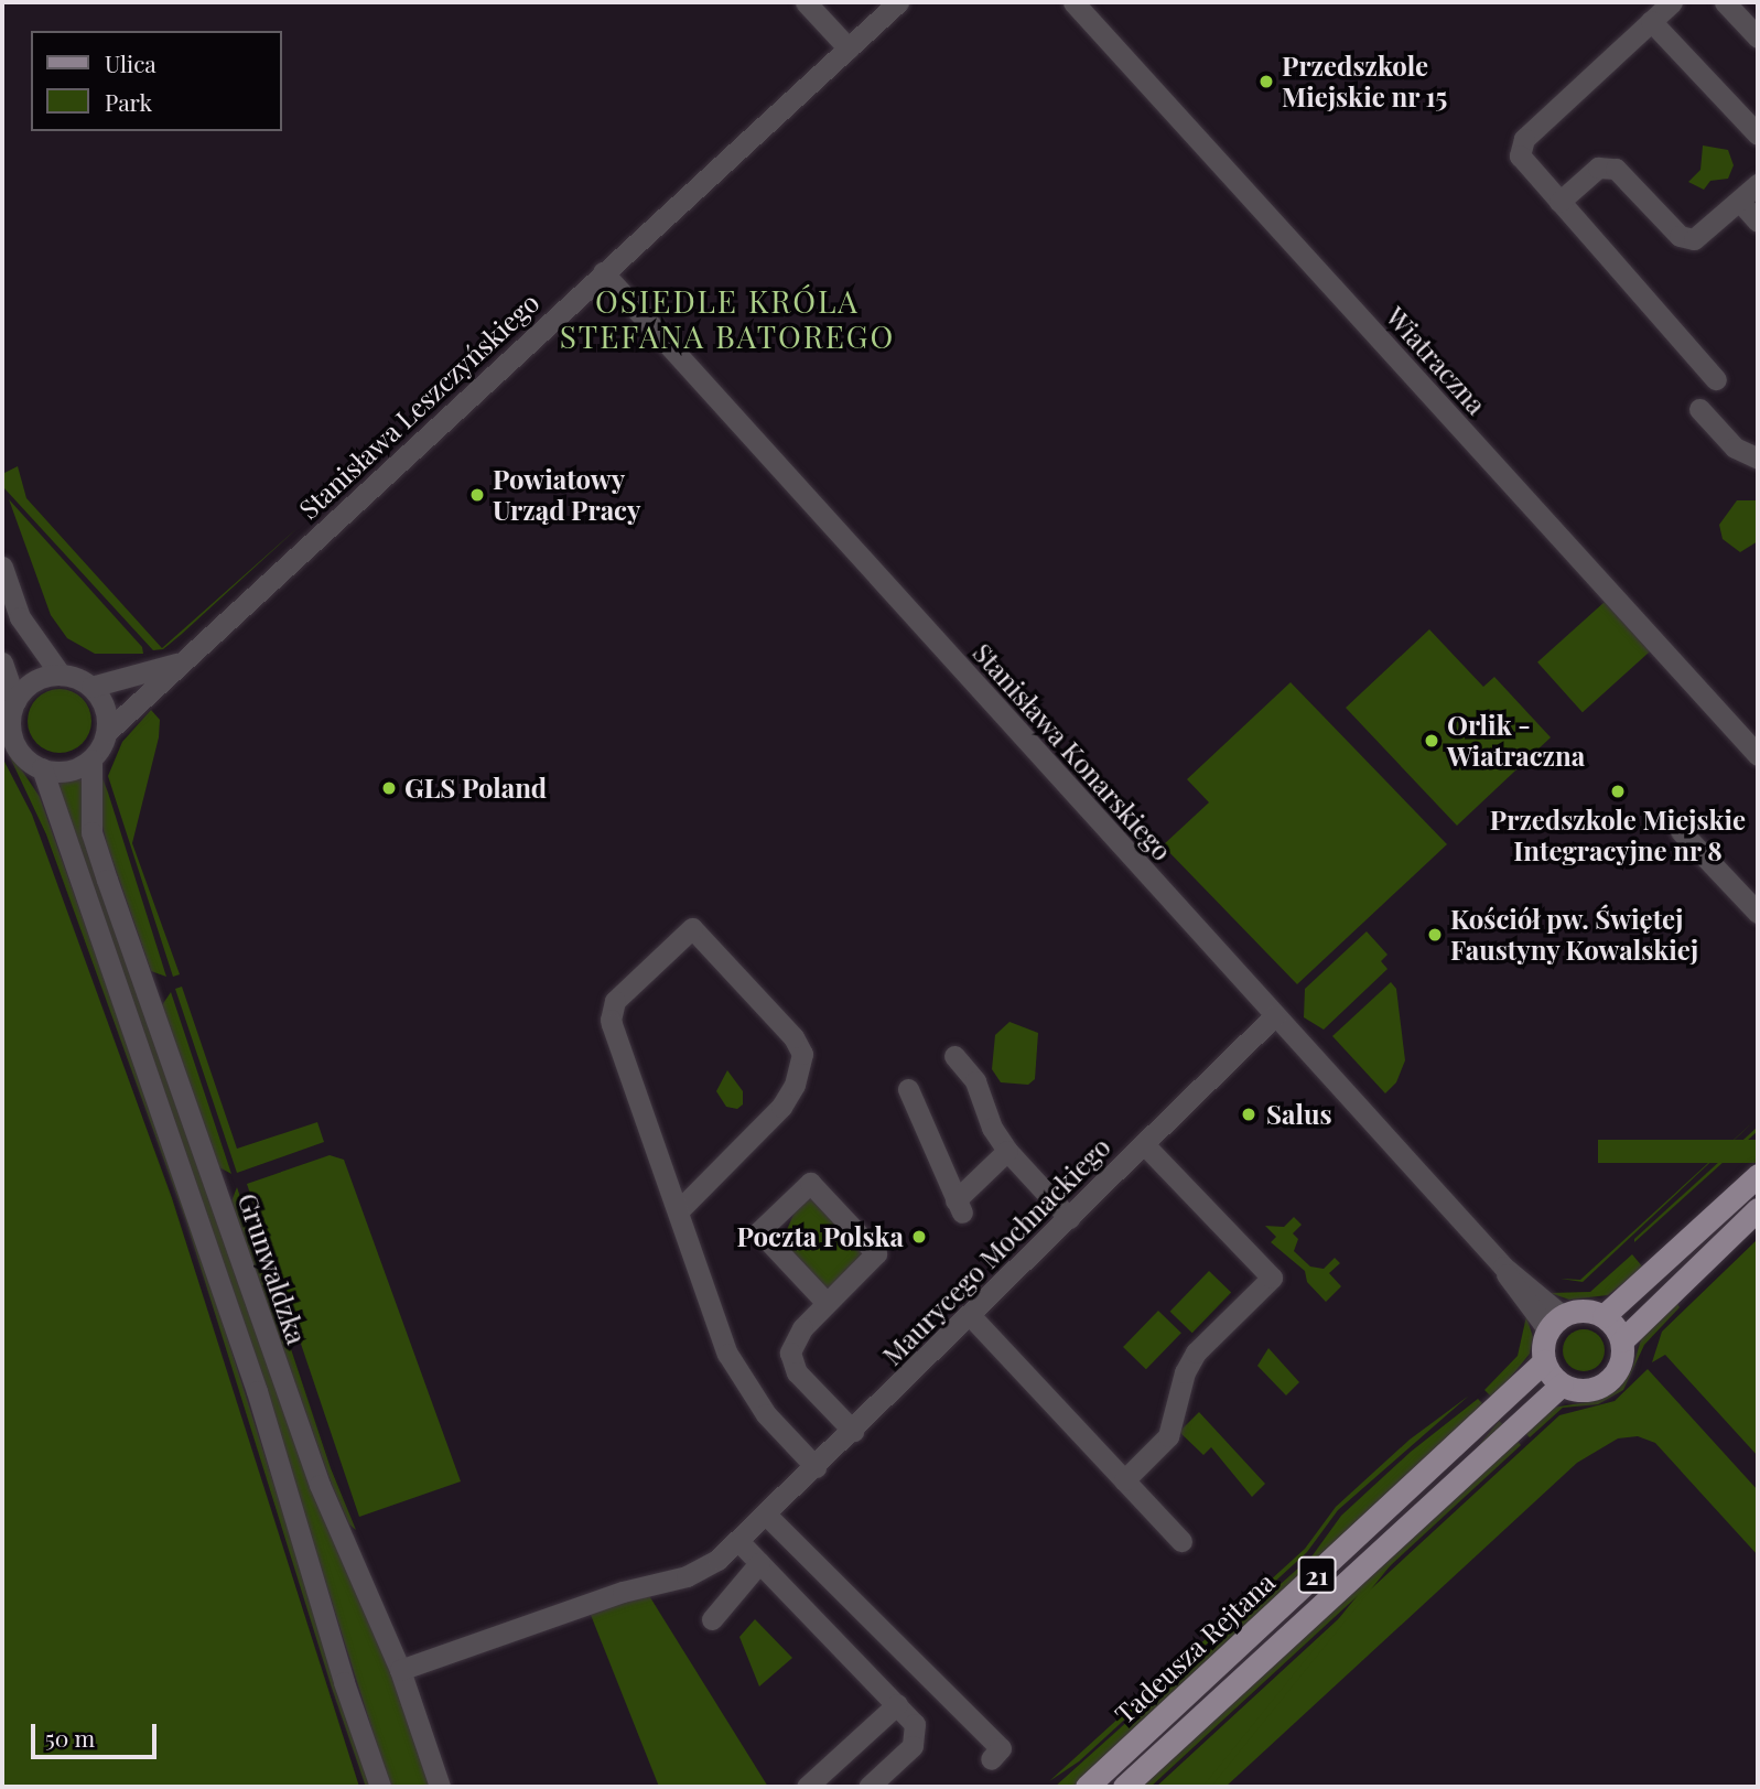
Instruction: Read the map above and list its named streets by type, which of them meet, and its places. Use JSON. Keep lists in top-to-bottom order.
{
  "streets": {
    "main road": ["21", "Tadeusza Rejtana"],
    "street": [
      "Wiatraczna",
      "Stanisława Leszczyńskiego",
      "Stanisława Konarskiego",
      "Maurycego Mochnackiego",
      "Grunwaldzka"
    ]
  },
  "crossings": [
    ["Stanisława Leszczyńskiego", "Stanisława Konarskiego"],
    ["Stanisława Leszczyńskiego", "Grunwaldzka"],
    ["Stanisława Konarskiego", "Maurycego Mochnackiego"],
    ["Stanisława Konarskiego", "Tadeusza Rejtana"],
    ["Maurycego Mochnackiego", "Grunwaldzka"]
  ],
  "districts": ["OSIEDLE KRÓLA STEFANA BATOREGO"],
  "places": [
    "Przedszkole Miejskie nr 15",
    "Powiatowy Urząd Pracy",
    "Orlik - Wiatraczna",
    "GLS Poland",
    "Przedszkole Miejskie Integracyjne nr 8",
    "Kościół pw. Świętej Faustyny Kowalskiej",
    "Salus",
    "Poczta Polska"
  ],
  "legend": ["Ulica", "Park"],
  "scale_bar": "50 m"
}
